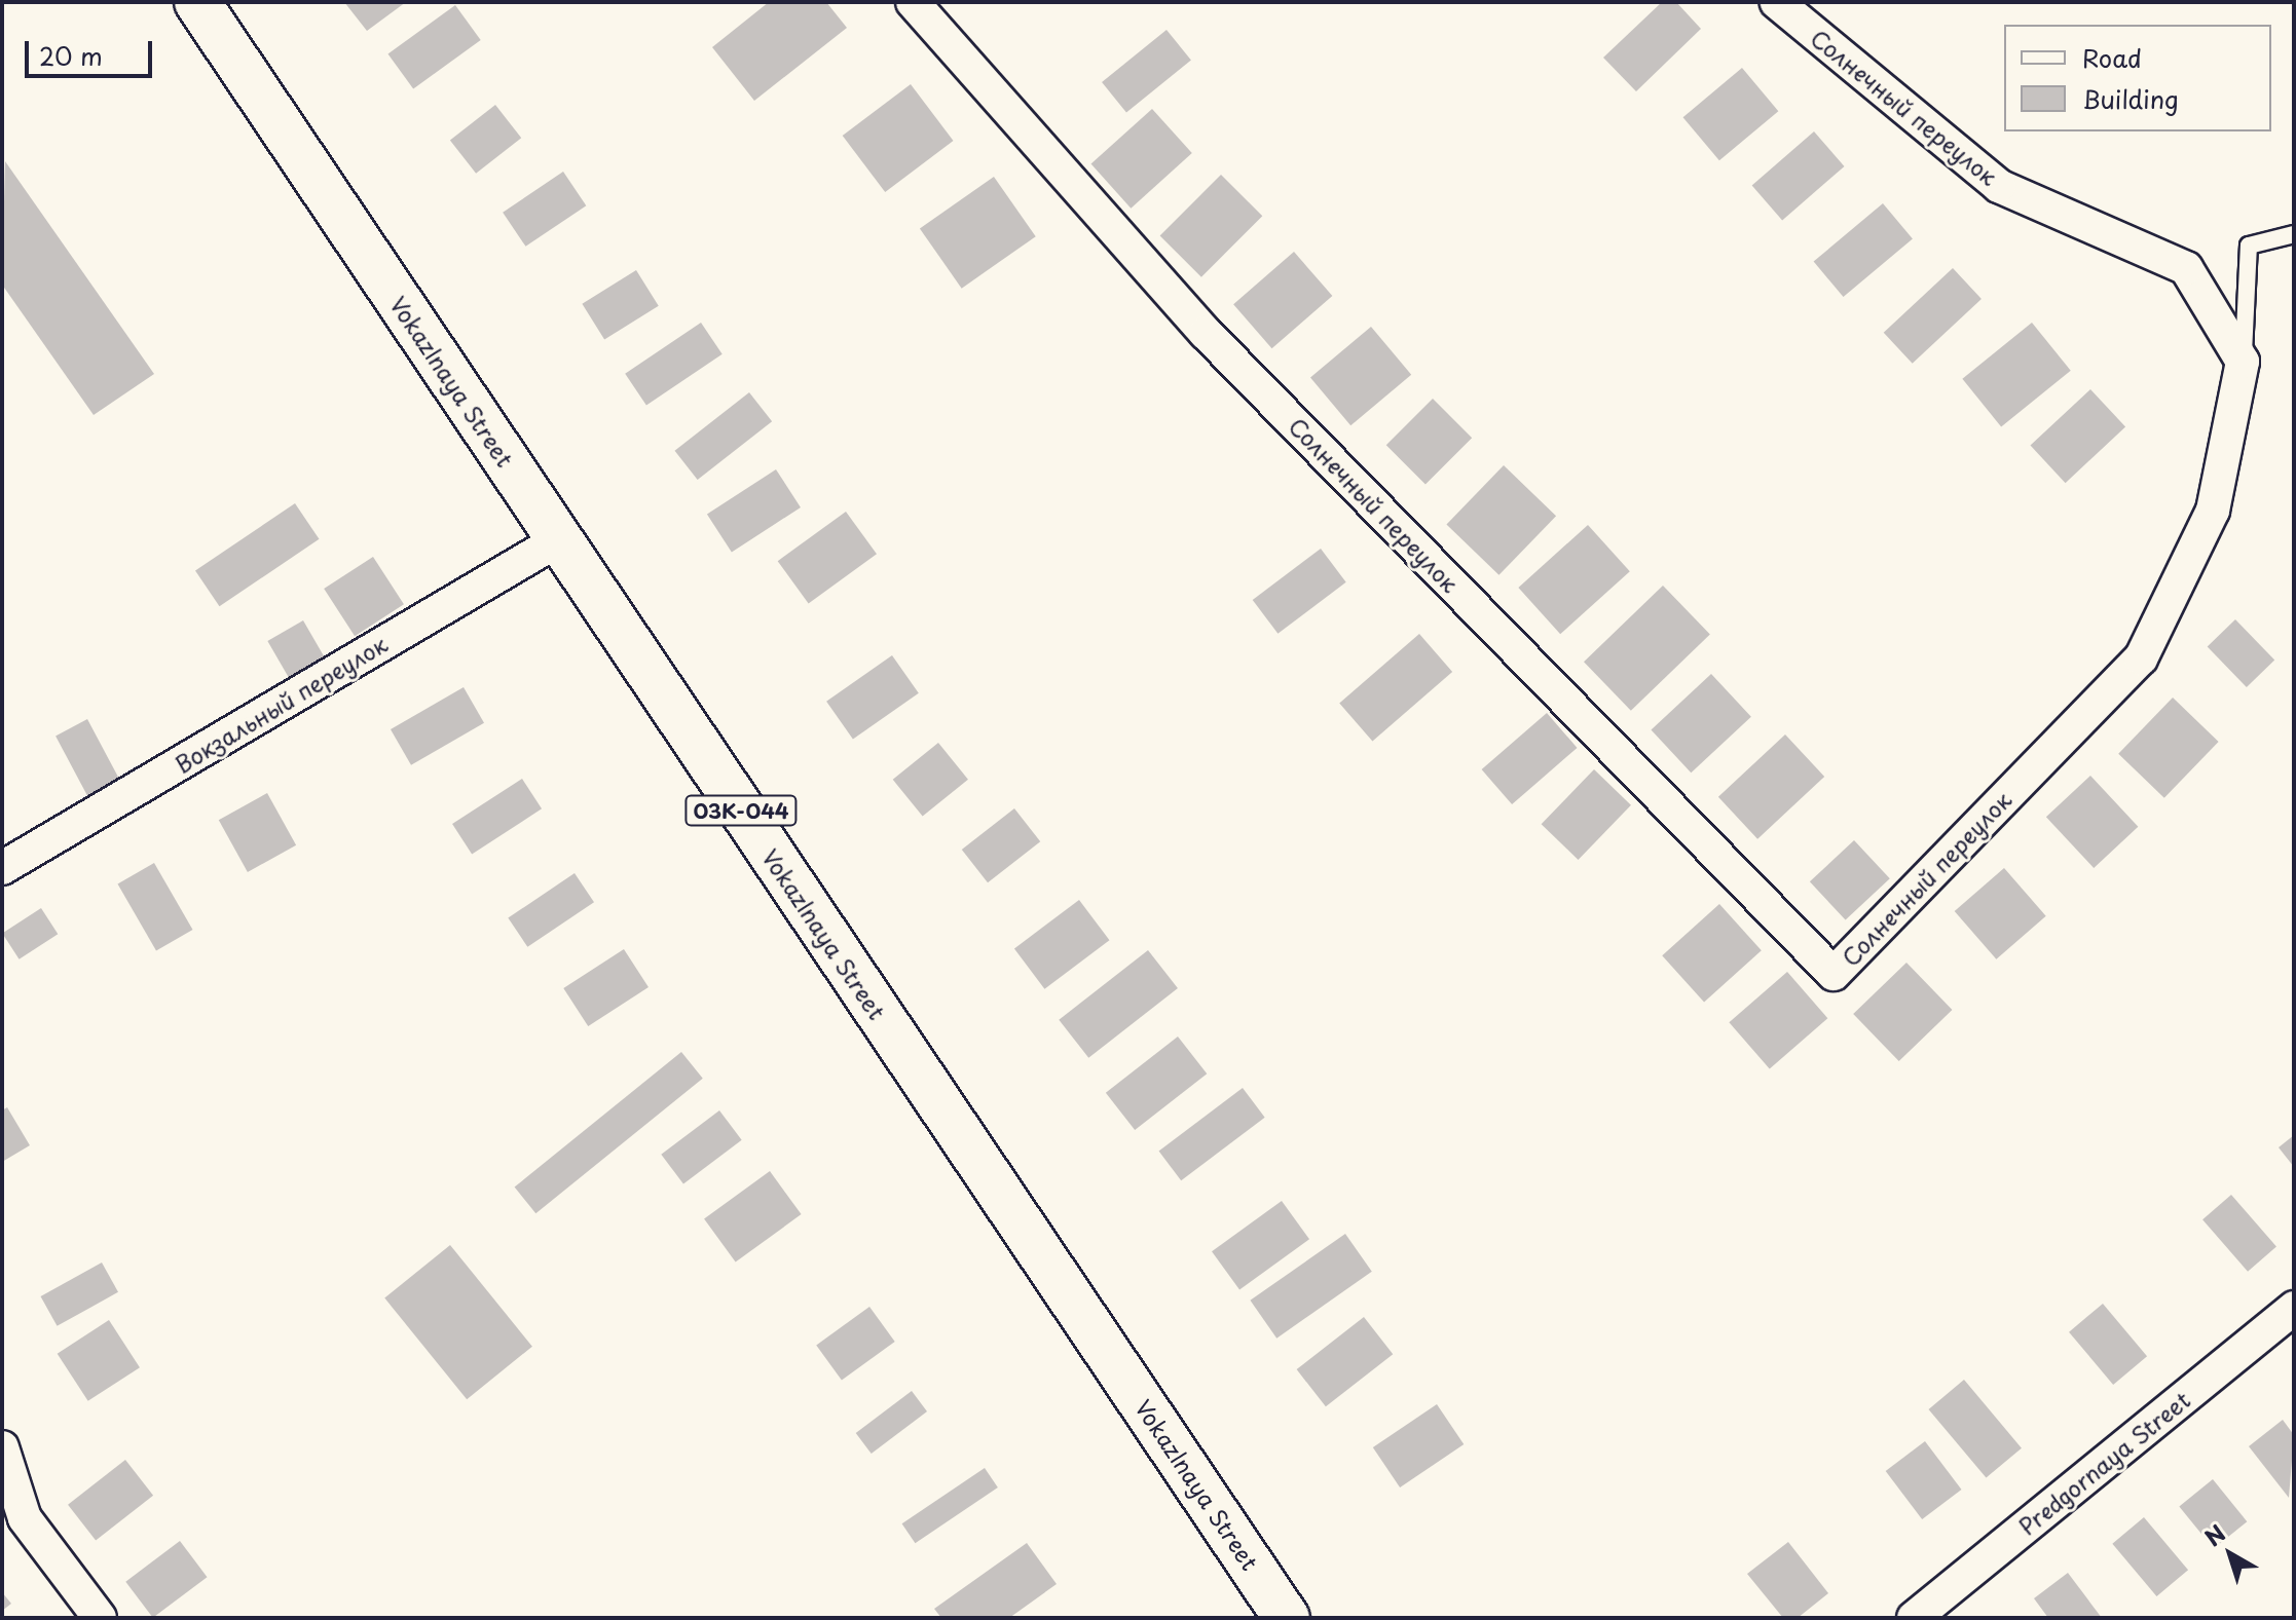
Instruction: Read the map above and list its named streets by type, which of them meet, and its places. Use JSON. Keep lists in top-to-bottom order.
{
  "streets": {
    "main road": ["Vokazlnaya Street", "03К-044"],
    "street": ["Солнечный переулок", "Вокзальный переулок", "Predgornaya Street"]
  },
  "crossings": [
    ["Vokazlnaya Street", "Вокзальный переулок"]
  ],
  "legend": ["Road", "Building"],
  "scale_bar": "20 m",
  "north": "top left"
}
